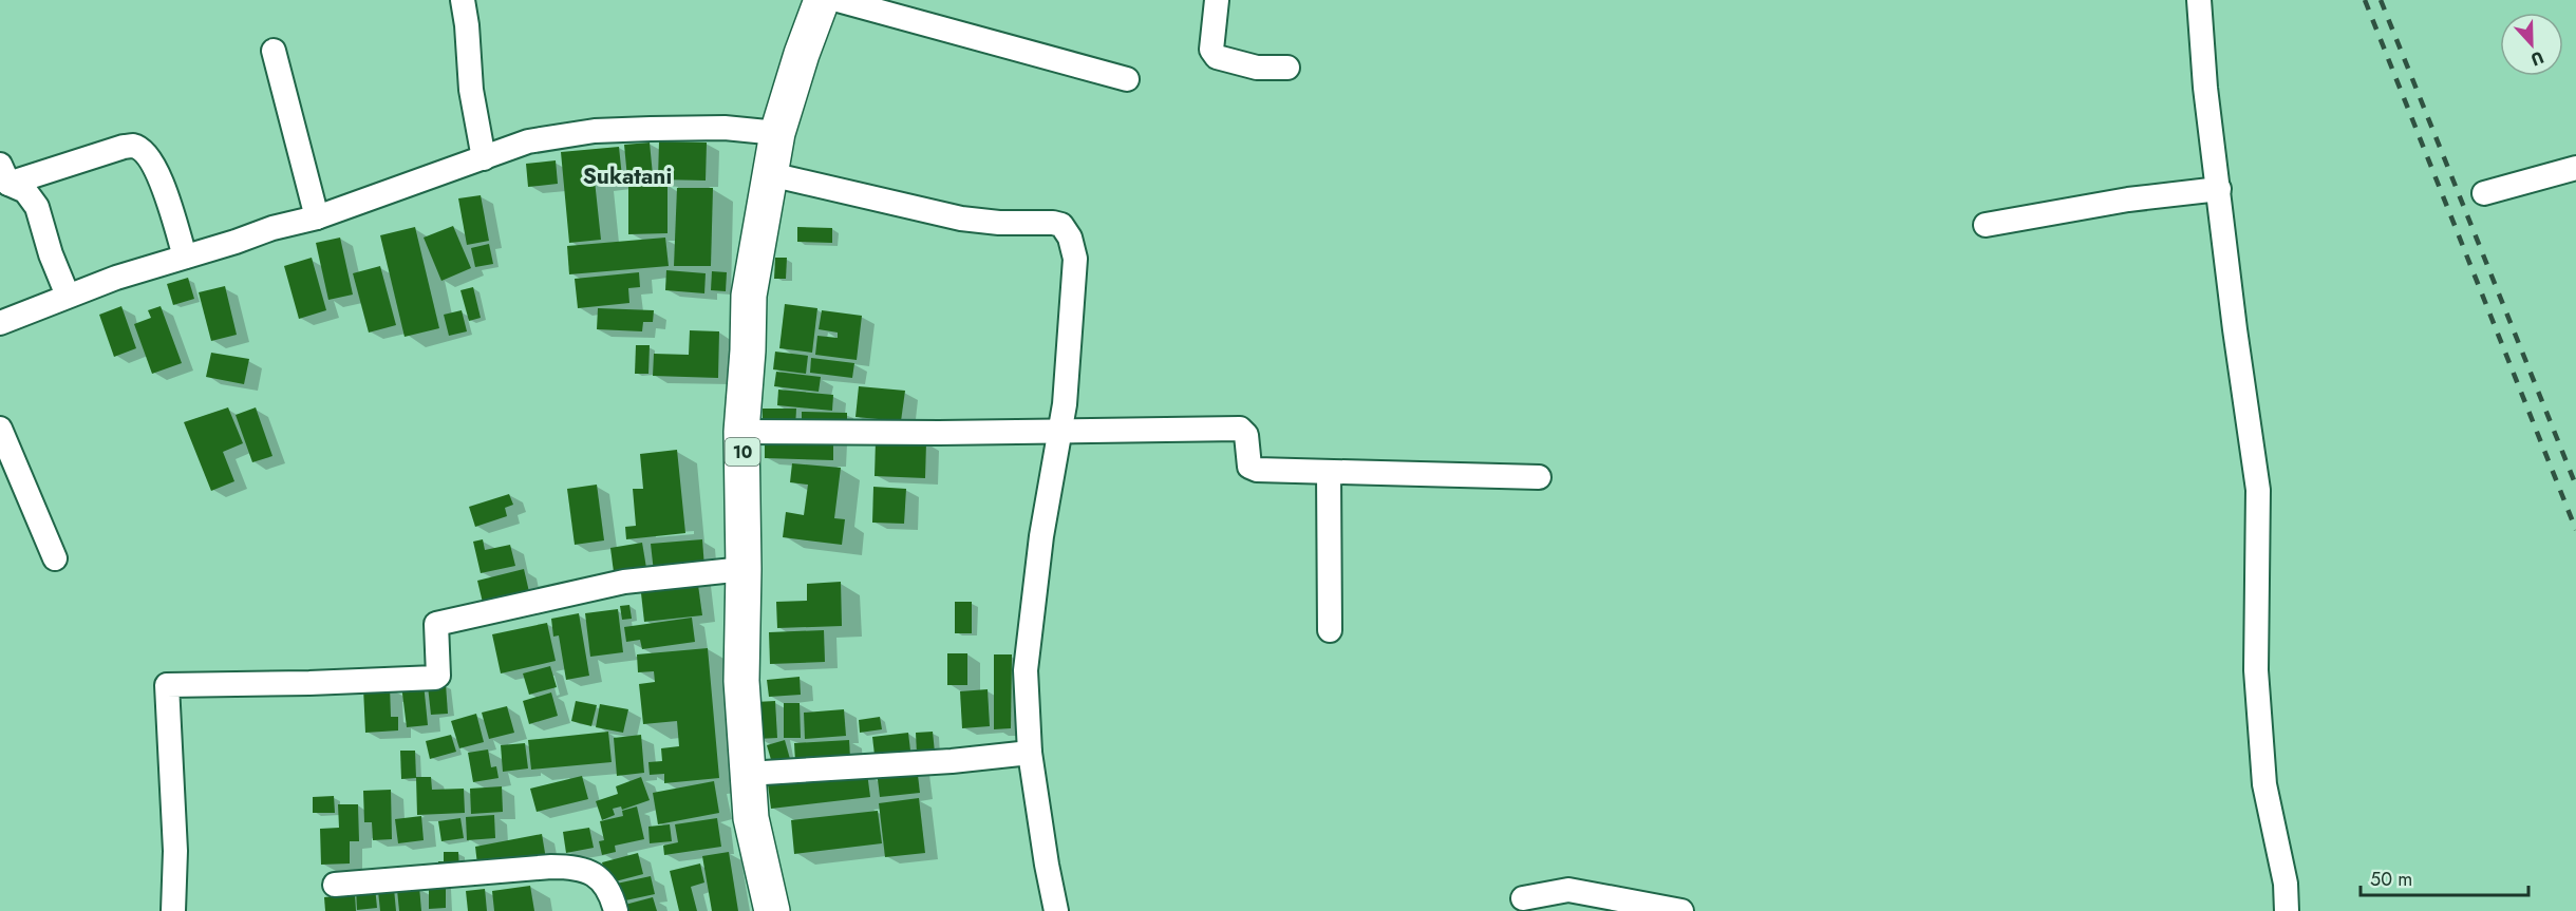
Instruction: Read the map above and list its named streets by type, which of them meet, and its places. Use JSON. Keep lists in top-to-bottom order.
{
  "streets": {
    "highway": ["10"]
  },
  "districts": ["Sukatani"],
  "scale_bar": "50 m",
  "north": "bottom"
}
